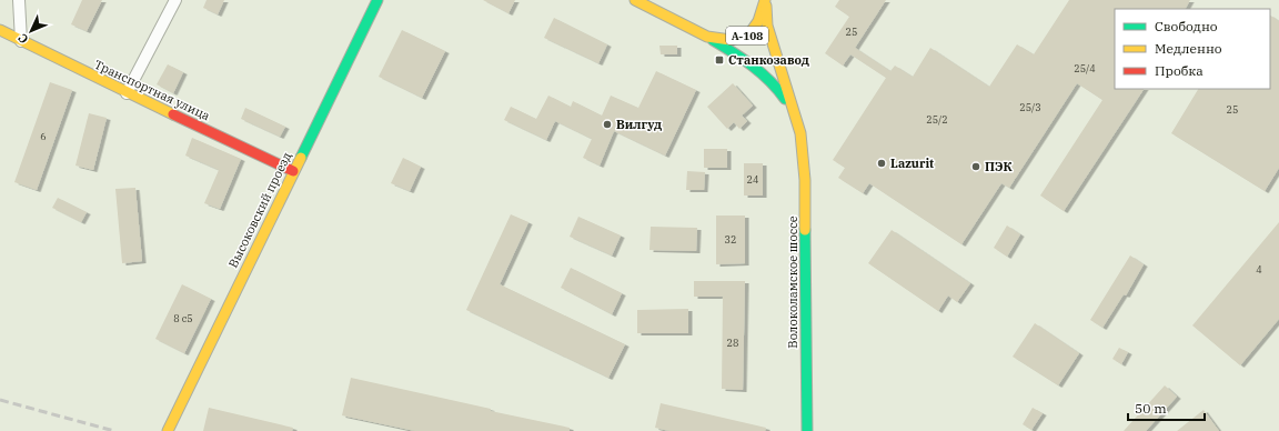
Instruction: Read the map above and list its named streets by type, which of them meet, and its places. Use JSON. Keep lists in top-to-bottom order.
{
  "streets": {
    "main road": [
      "А-108",
      "Транспортная улица",
      "Высоковский проезд",
      "Волоколамское шоссе"
    ]
  },
  "crossings": [
    ["А-108", "Волоколамское шоссе"],
    ["Транспортная улица", "Высоковский проезд"]
  ],
  "places": {
    "transit": ["Станкозавод"],
    "other": ["Вилгуд", "Lazurit", "ПЭК"]
  },
  "house_numbers": [
    "25",
    "25/4",
    "25/3",
    "25",
    "25/2",
    "6",
    "24",
    "32",
    "4",
    "8 с5",
    "28"
  ],
  "legend": ["Свободно", "Медленно", "Пробка"],
  "scale_bar": "50 m",
  "north": "bottom left"
}
